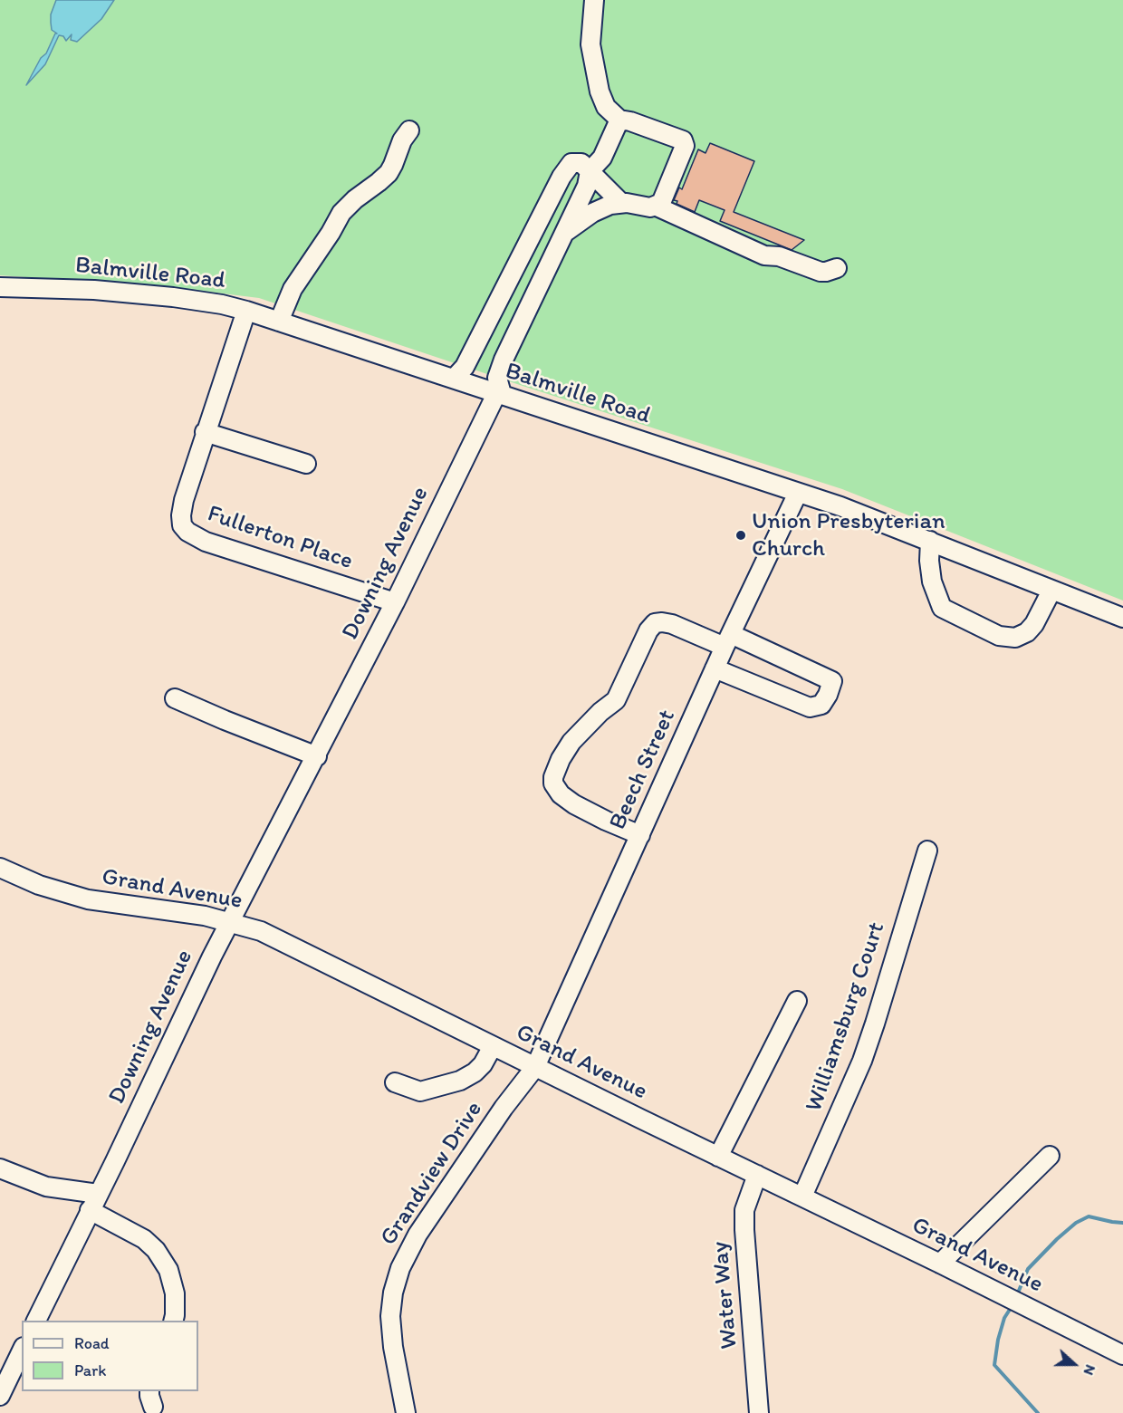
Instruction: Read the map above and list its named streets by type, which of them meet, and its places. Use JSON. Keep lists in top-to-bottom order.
{
  "streets": {
    "street": [
      "Balmville Road",
      "Fullerton Place",
      "Downing Avenue",
      "Beech Street",
      "Grand Avenue",
      "Williamsburg Court",
      "Grandview Drive",
      "Water Way"
    ]
  },
  "crossings": [
    ["Balmville Road", "Fullerton Place"],
    ["Balmville Road", "Downing Avenue"],
    ["Balmville Road", "Beech Street"],
    ["Fullerton Place", "Downing Avenue"],
    ["Downing Avenue", "Grand Avenue"],
    ["Beech Street", "Grand Avenue"],
    ["Beech Street", "Grandview Drive"],
    ["Grand Avenue", "Williamsburg Court"],
    ["Grand Avenue", "Grandview Drive"],
    ["Grand Avenue", "Water Way"]
  ],
  "places": ["Union Presbyterian Church"],
  "legend": ["Road", "Park"],
  "north": "right"
}
